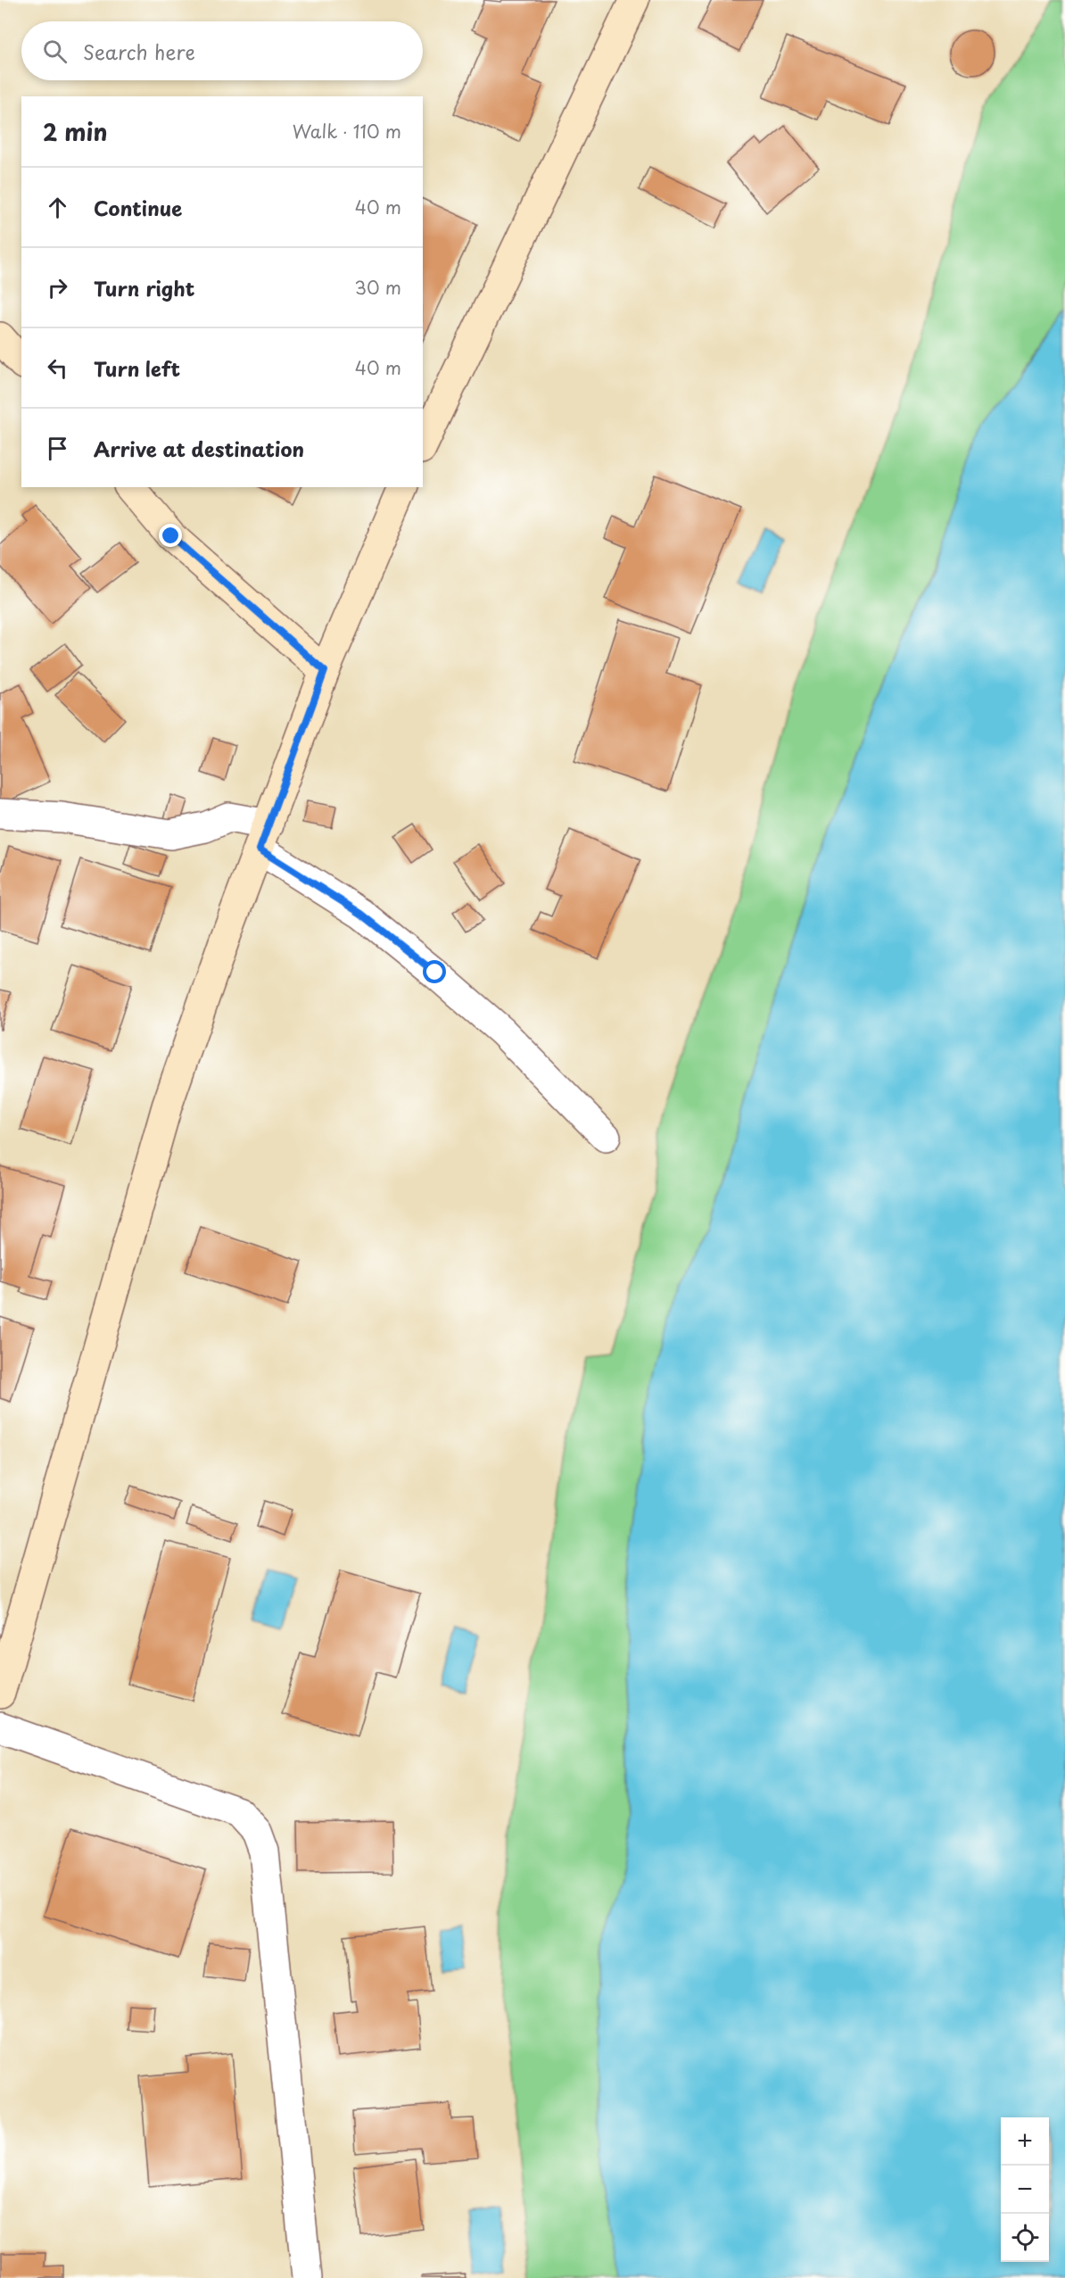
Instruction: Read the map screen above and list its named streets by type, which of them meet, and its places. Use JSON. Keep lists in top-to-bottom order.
{
  "page": {
    "search": "Search here",
    "heading": ["2 min", "Walk · 110 m"],
    "list": [
      ["Continue", "40 m"],
      ["Turn right", "30 m"],
      ["Turn left", "40 m"],
      "Arrive at destination"
    ],
    "map_buttons": ["+", "−"]
  }
}
